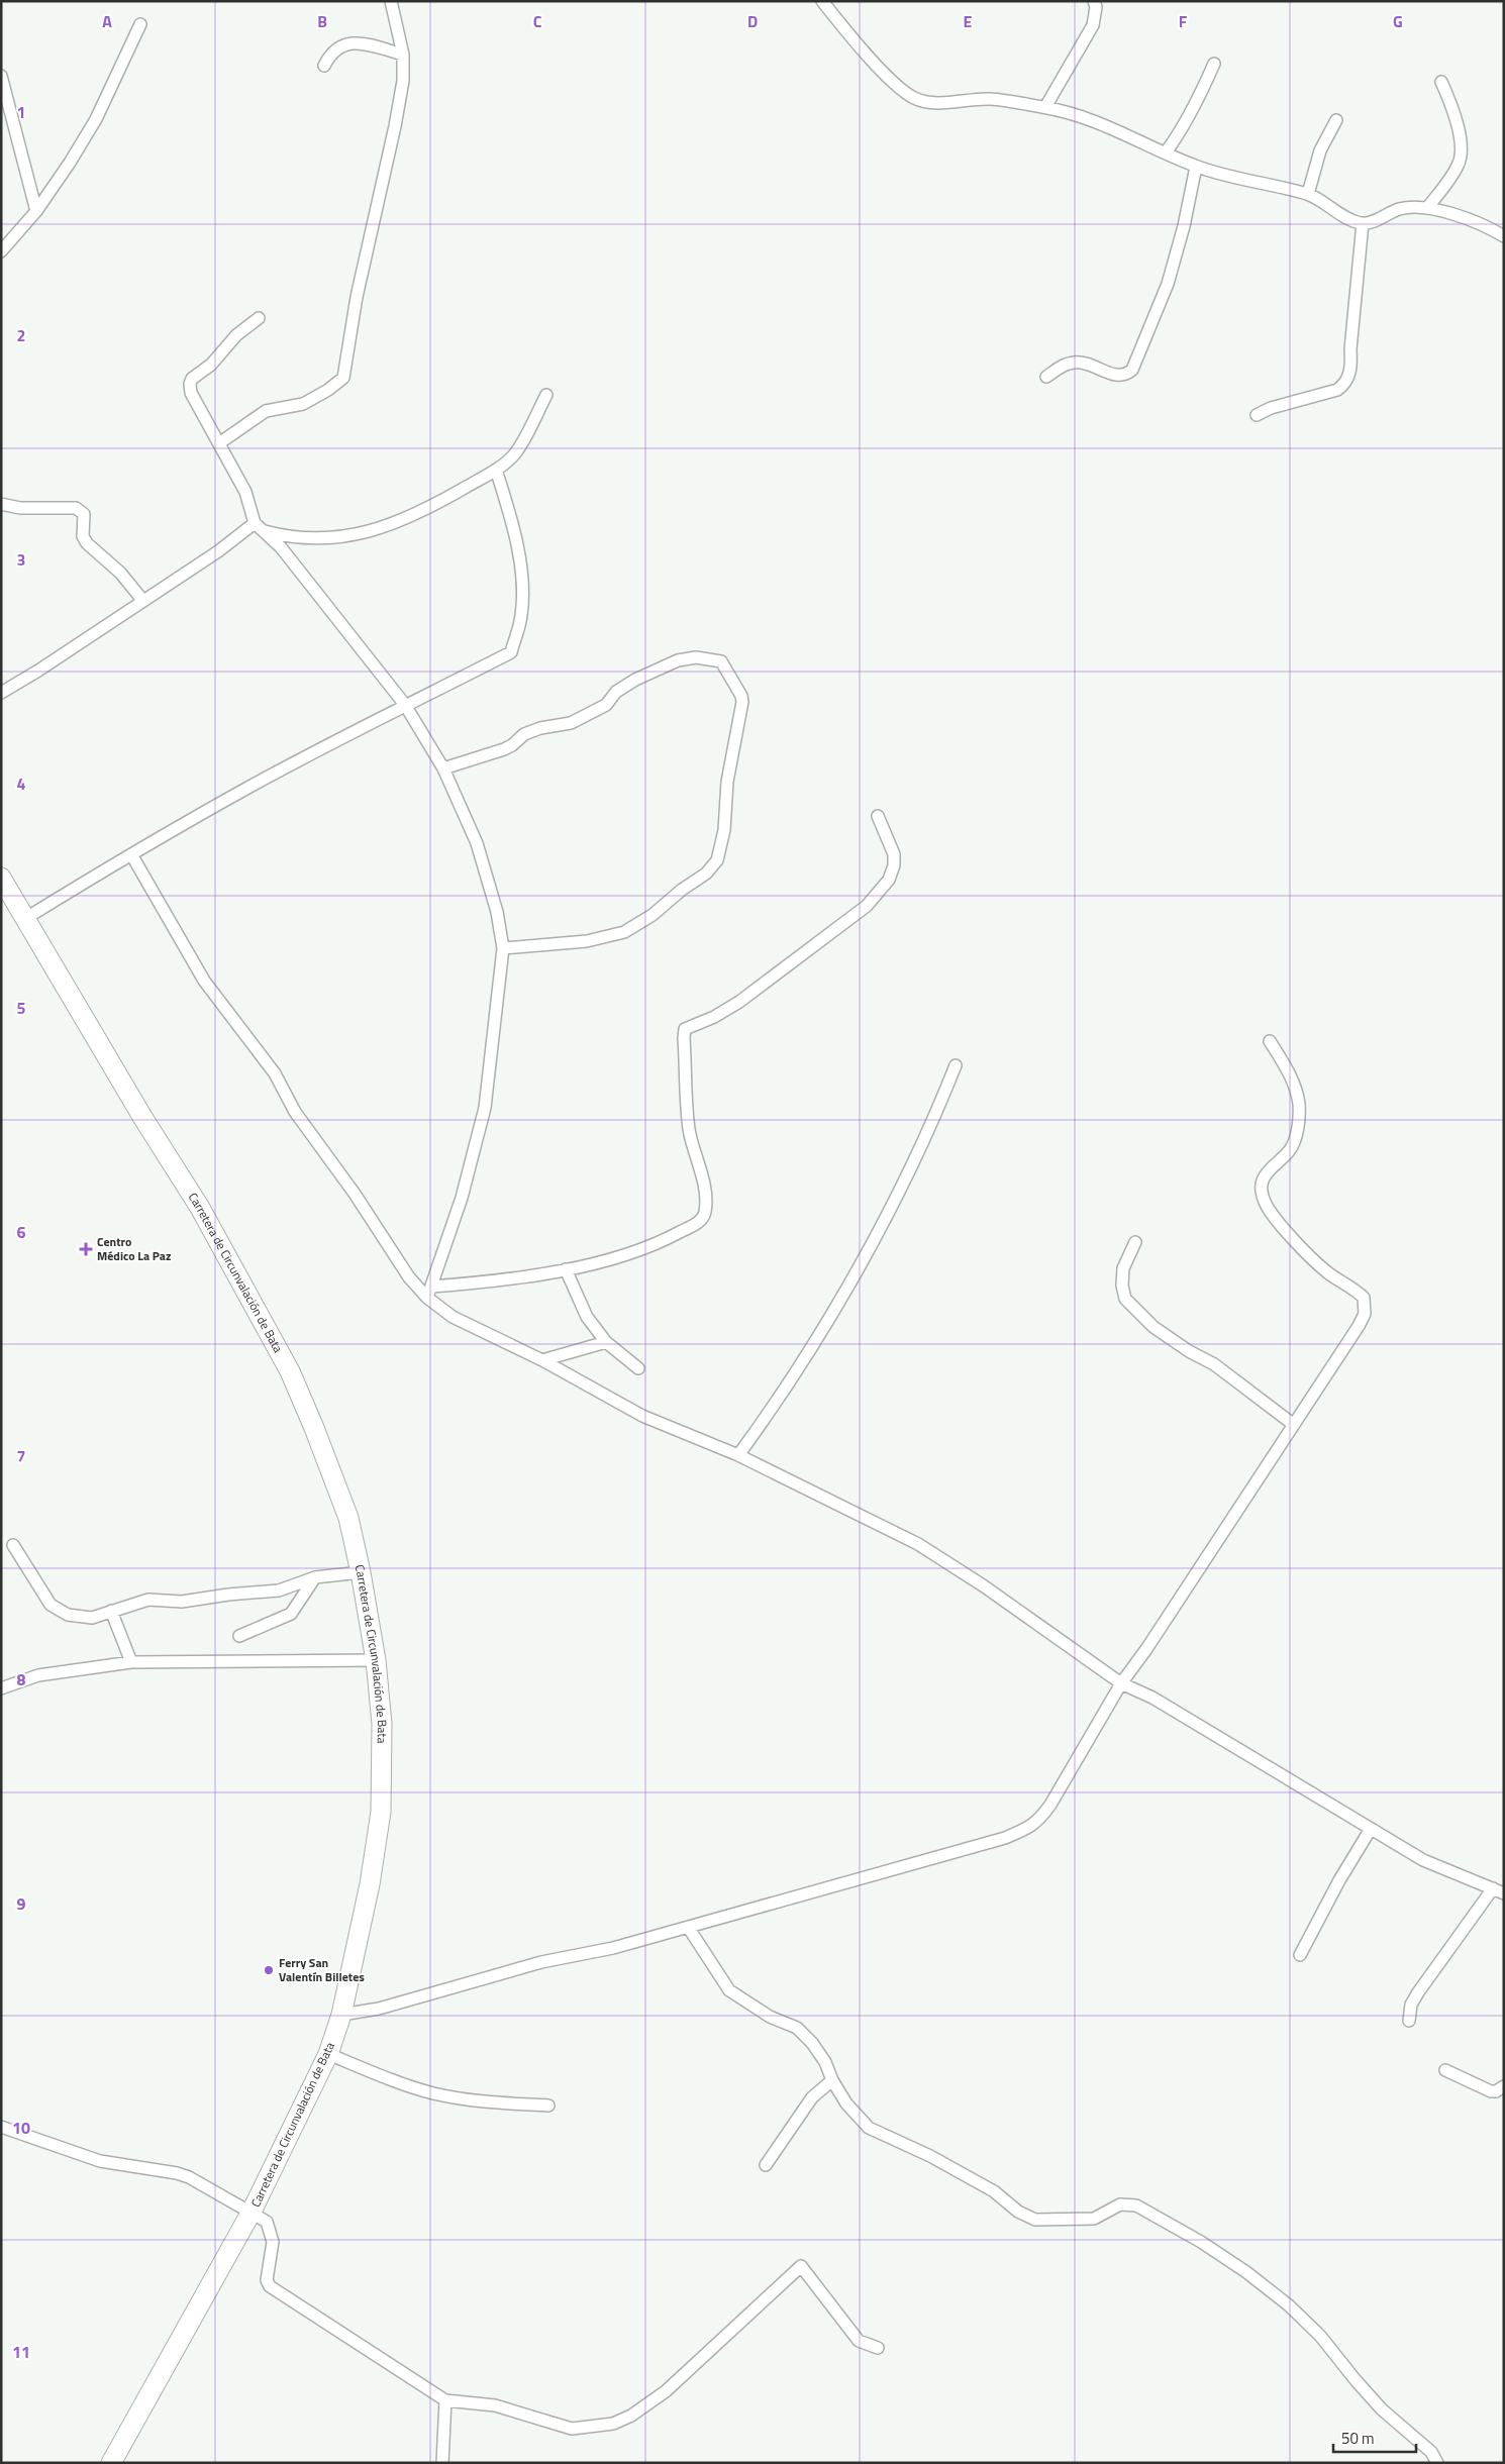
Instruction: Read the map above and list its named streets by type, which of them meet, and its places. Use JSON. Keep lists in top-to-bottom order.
{
  "streets": {
    "main road": ["Carretera de Circunvalación de Bata"]
  },
  "places": {
    "health": ["Centro Médico La Paz"],
    "other": ["Ferry San Valentín Billetes"]
  },
  "scale_bar": "50 m",
  "grid": {
    "columns": [
      "A",
      "B",
      "C",
      "D",
      "E",
      "F",
      "G"
    ],
    "rows": [
      "1",
      "2",
      "3",
      "4",
      "5",
      "6",
      "7",
      "8",
      "9",
      "10",
      "11"
    ]
  }
}
